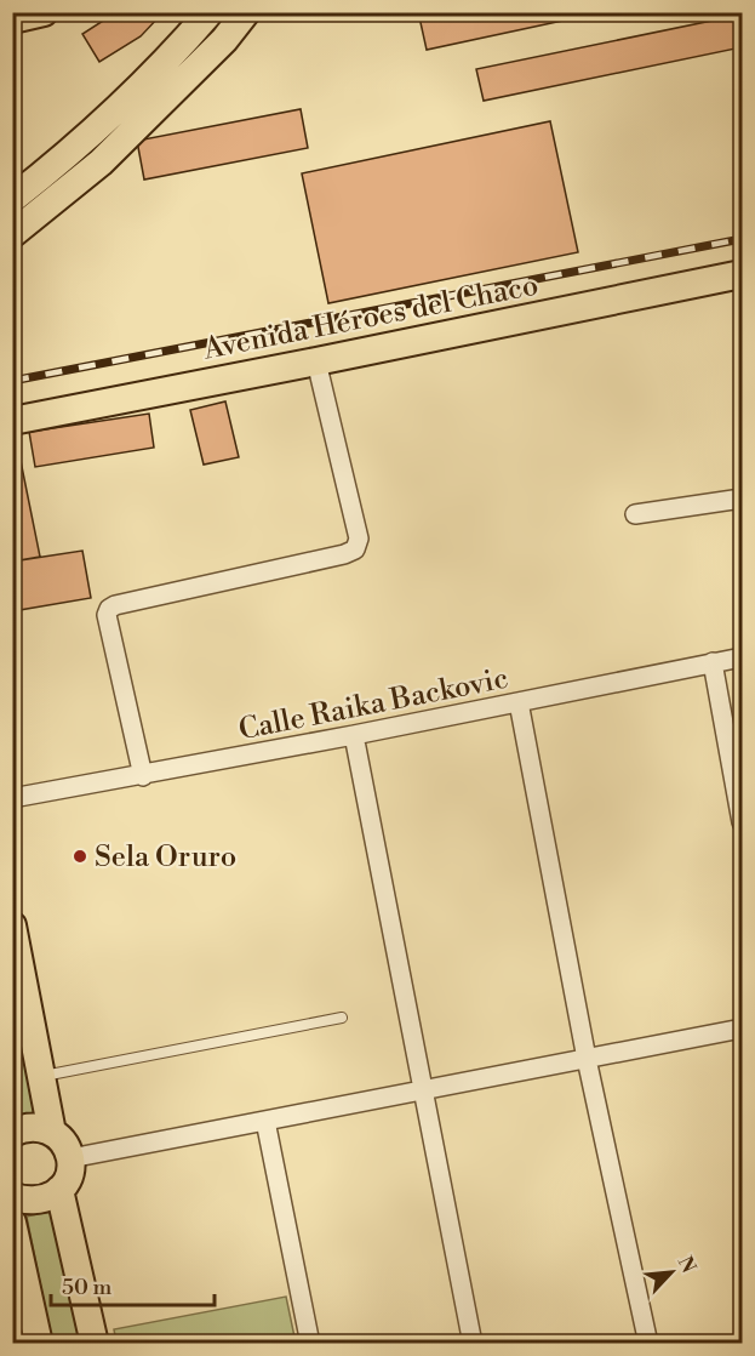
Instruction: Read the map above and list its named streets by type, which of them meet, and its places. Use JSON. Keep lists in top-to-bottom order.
{
  "streets": {
    "main road": ["Avenida Héroes del Chaco"],
    "street": ["Calle Raika Backovic"]
  },
  "places": ["Sela Oruro"],
  "scale_bar": "50 m",
  "north": "top right"
}
